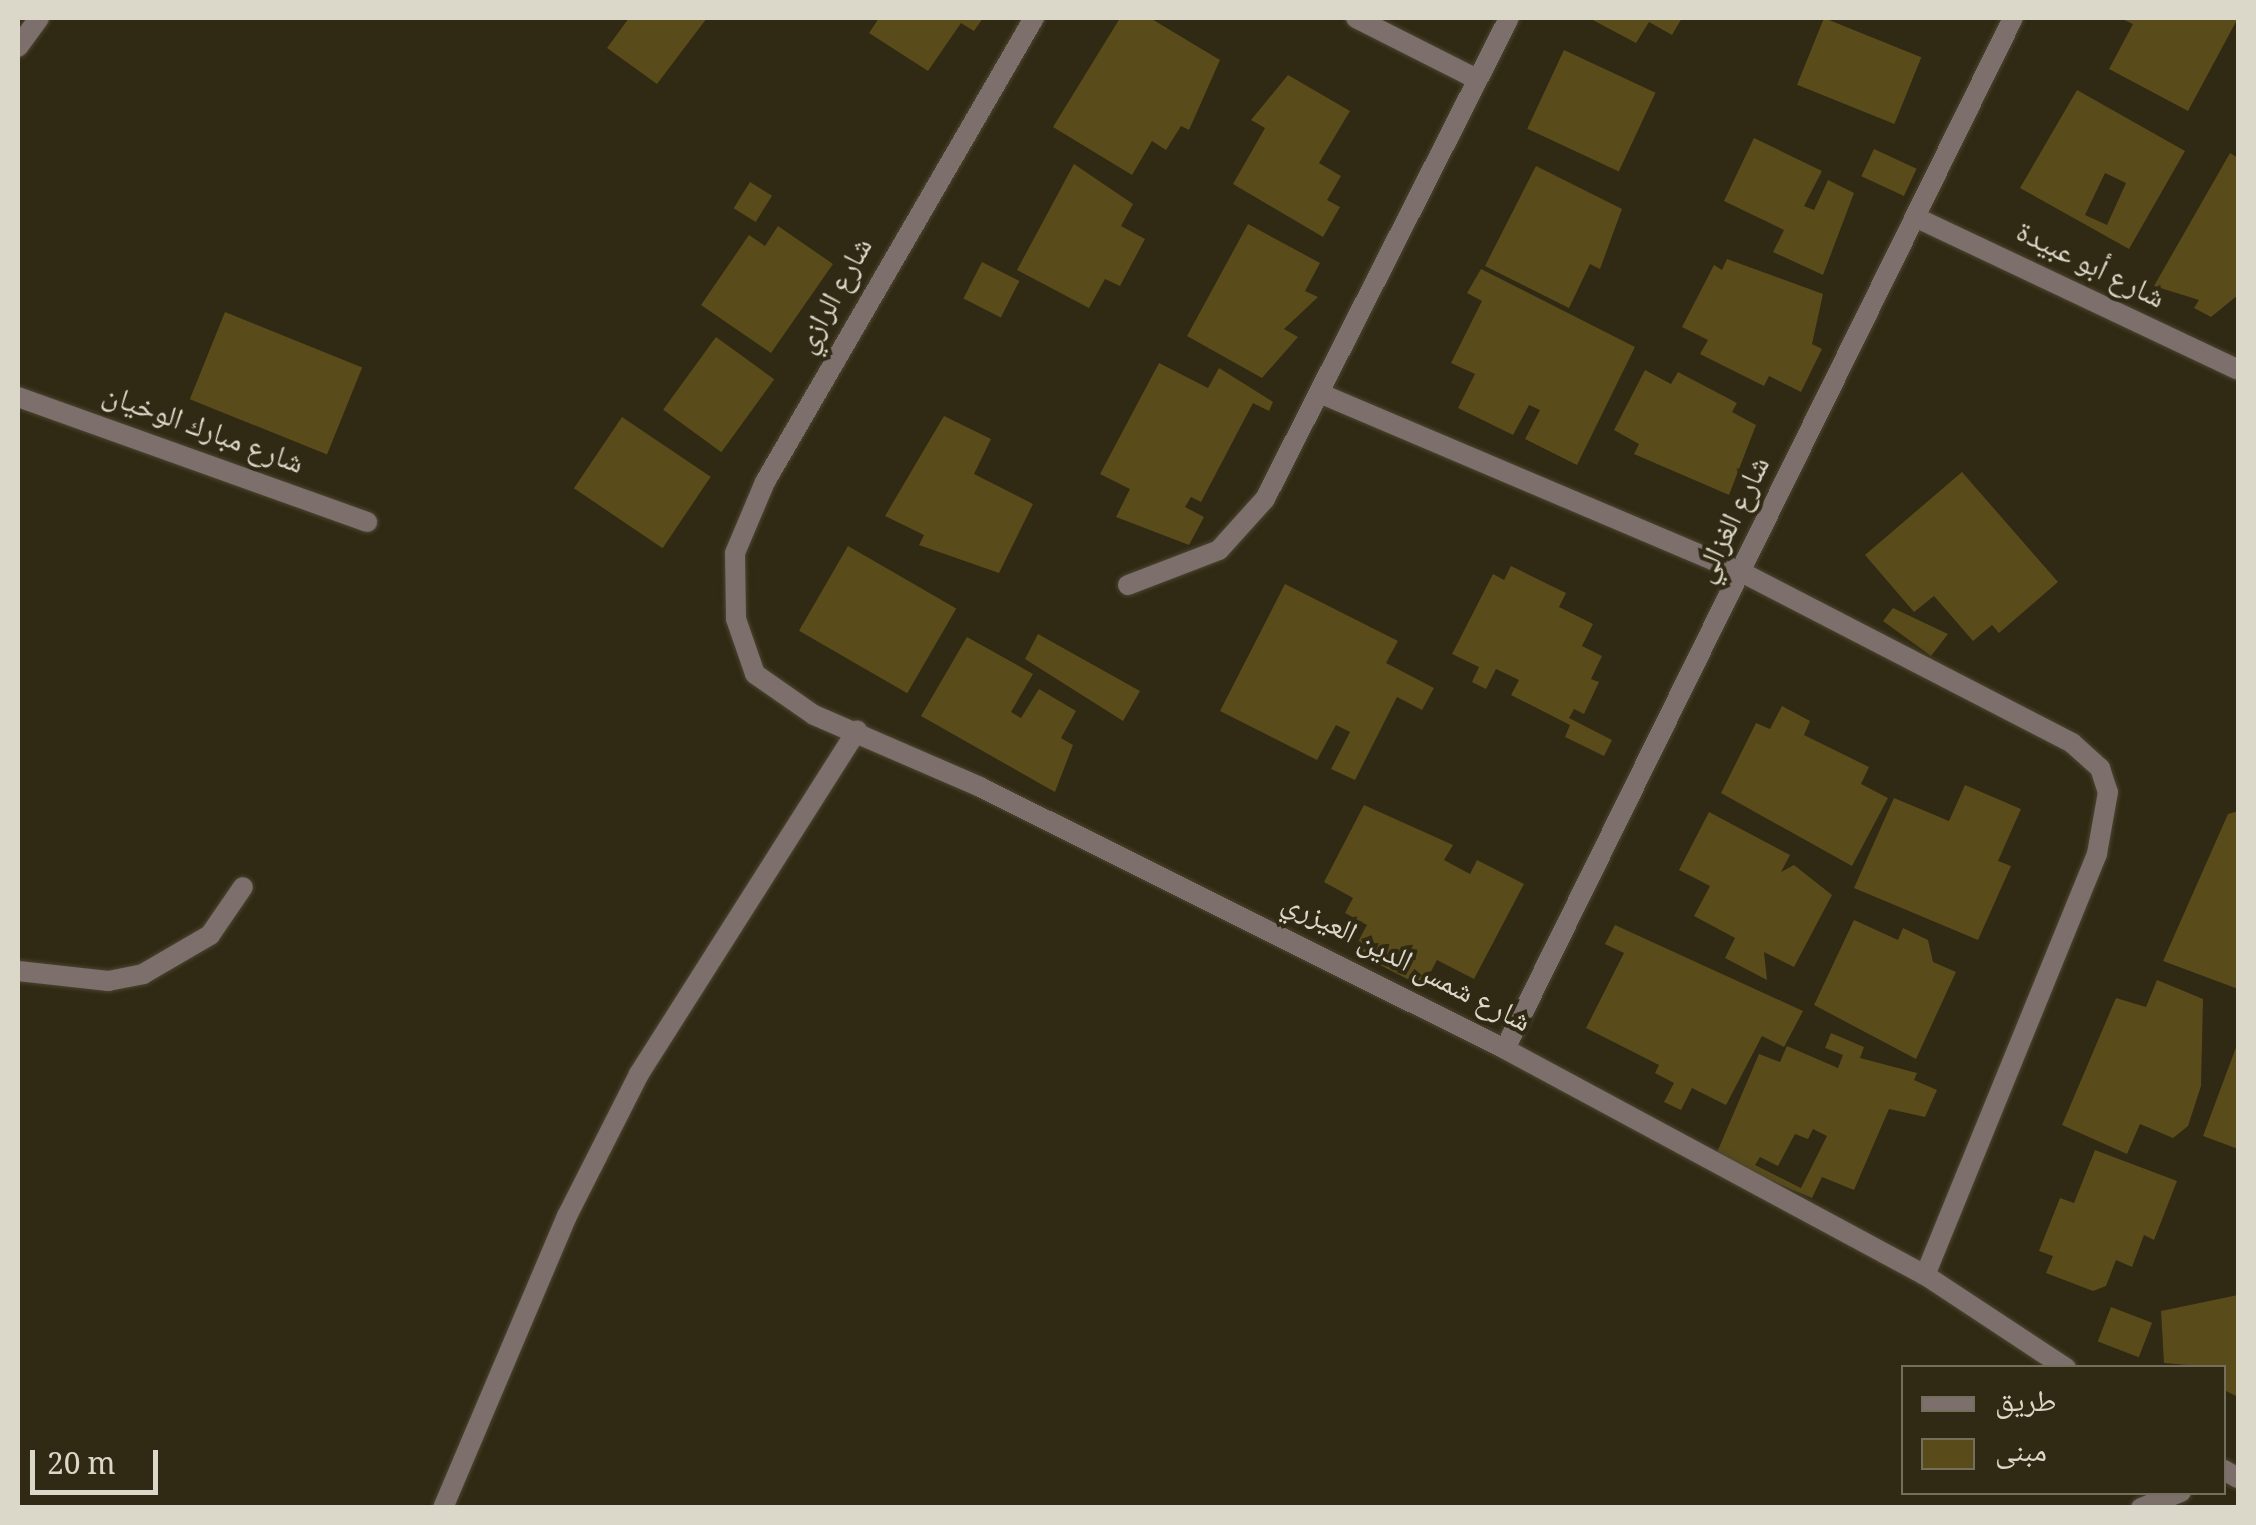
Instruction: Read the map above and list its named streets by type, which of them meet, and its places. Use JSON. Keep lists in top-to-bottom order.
{
  "streets": {
    "street": [
      "شارع أبو عبيدة",
      "شارع الرازي",
      "شارع مبارك الوخيان",
      "شارع الغزالي",
      "شارع شمس الدين العيزري"
    ]
  },
  "crossings": [
    ["شارع أبو عبيدة", "شارع الغزالي"],
    ["شارع الرازي", "شارع شمس الدين العيزري"],
    ["شارع الغزالي", "شارع شمس الدين العيزري"]
  ],
  "legend": ["طريق", "مبنى"],
  "scale_bar": "20 m"
}
